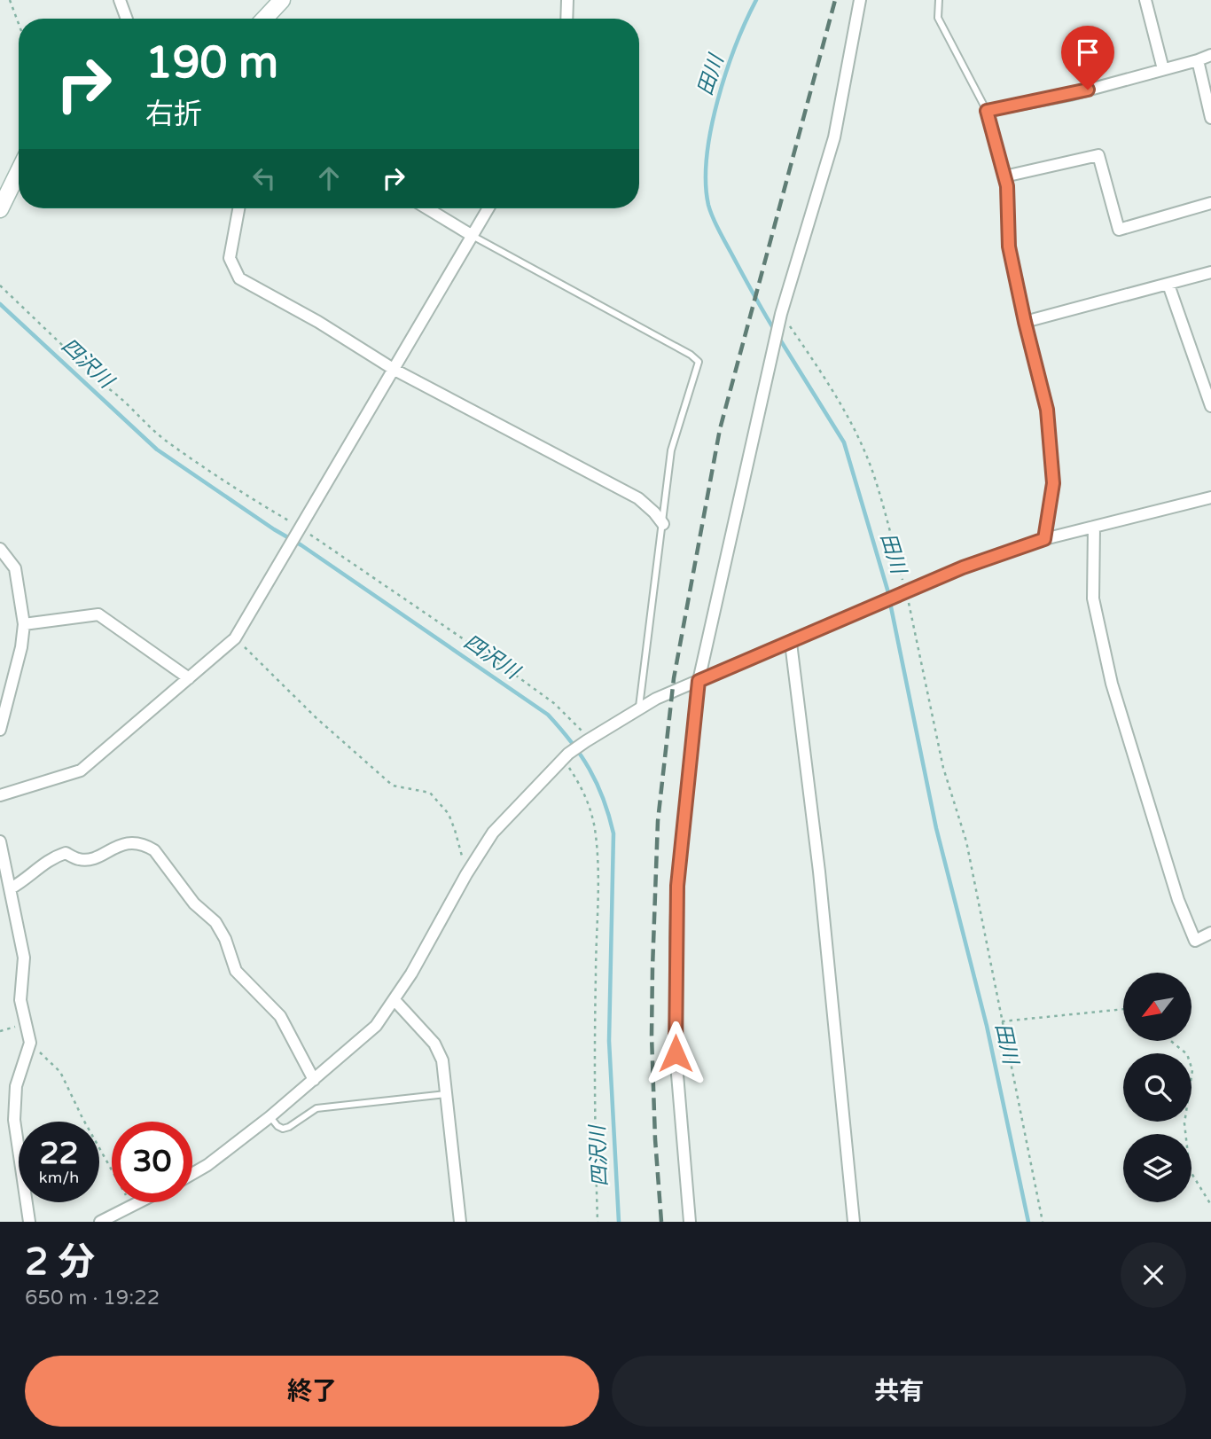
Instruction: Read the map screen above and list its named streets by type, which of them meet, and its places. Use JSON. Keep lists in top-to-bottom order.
{
  "water": ["田川", "四沢川"],
  "north": "bottom left",
  "page": {
    "turn": ["190 m", "右折"],
    "speed": "22 km/h",
    "limit": "30",
    "heading": ["2 分", "650 m · 19:22"],
    "buttons": ["終了", "共有"]
  }
}
